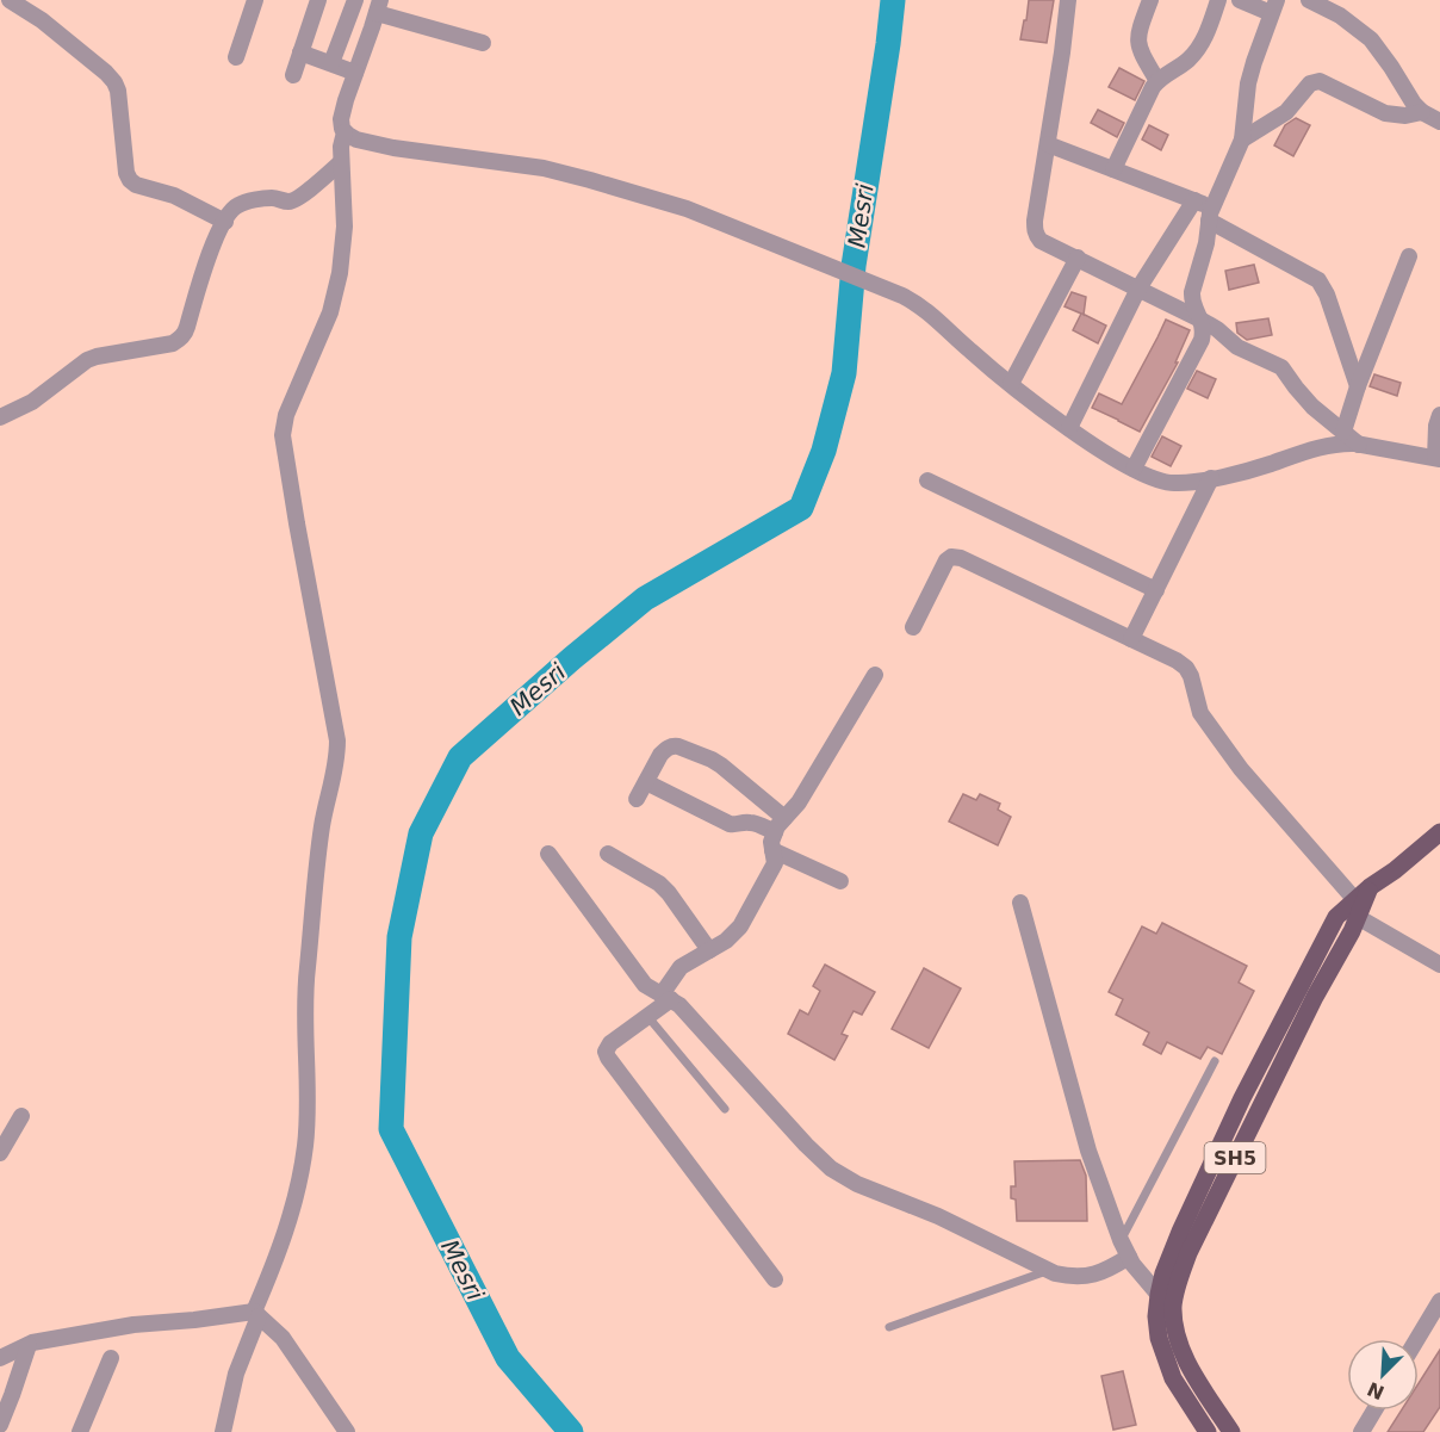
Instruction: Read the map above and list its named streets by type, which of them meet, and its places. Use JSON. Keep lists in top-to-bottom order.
{
  "streets": {
    "main road": ["SH5"]
  },
  "water": ["Mesri"],
  "north": "bottom left"
}
